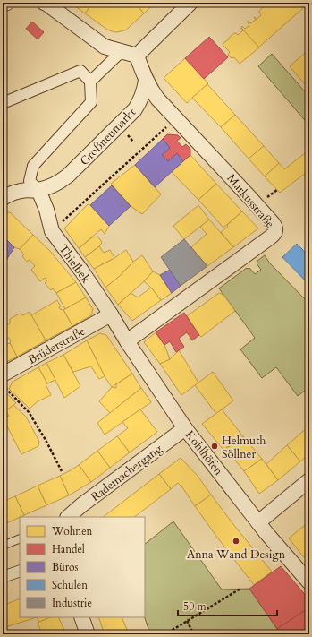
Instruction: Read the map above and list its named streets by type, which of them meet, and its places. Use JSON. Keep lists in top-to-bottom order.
{
  "streets": {
    "street": [
      "Großneumarkt",
      "Markusstraße",
      "Thielbek",
      "Brüderstraße",
      "Kohlhöfen",
      "Rademachergang"
    ]
  },
  "crossings": [
    ["Großneumarkt", "Markusstraße"],
    ["Großneumarkt", "Thielbek"],
    ["Markusstraße", "Kohlhöfen"],
    ["Thielbek", "Brüderstraße"],
    ["Thielbek", "Kohlhöfen"],
    ["Brüderstraße", "Kohlhöfen"],
    ["Kohlhöfen", "Rademachergang"]
  ],
  "places": ["Helmuth Söllner", "Anna Wand Design"],
  "legend": [
    "Wohnen",
    "Handel",
    "Büros",
    "Schulen",
    "Industrie"
  ],
  "scale_bar": "50 m"
}
